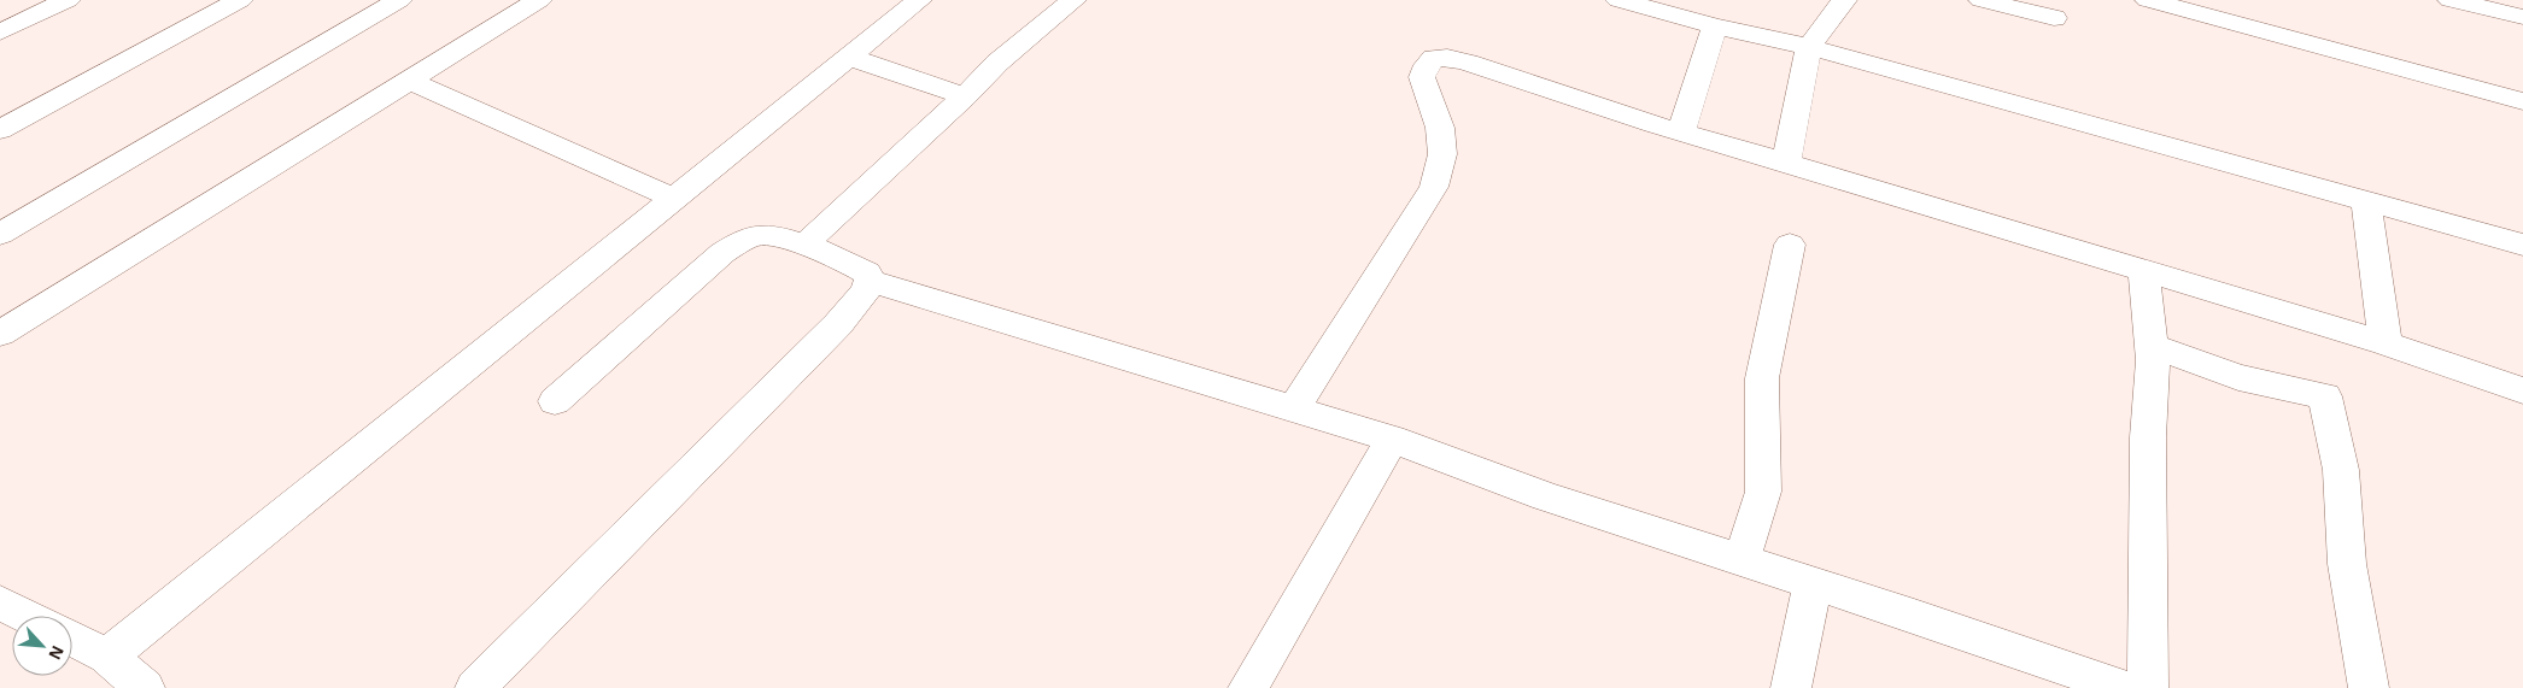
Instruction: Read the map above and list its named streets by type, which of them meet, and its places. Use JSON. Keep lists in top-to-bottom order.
{
  "north": "bottom right"
}
